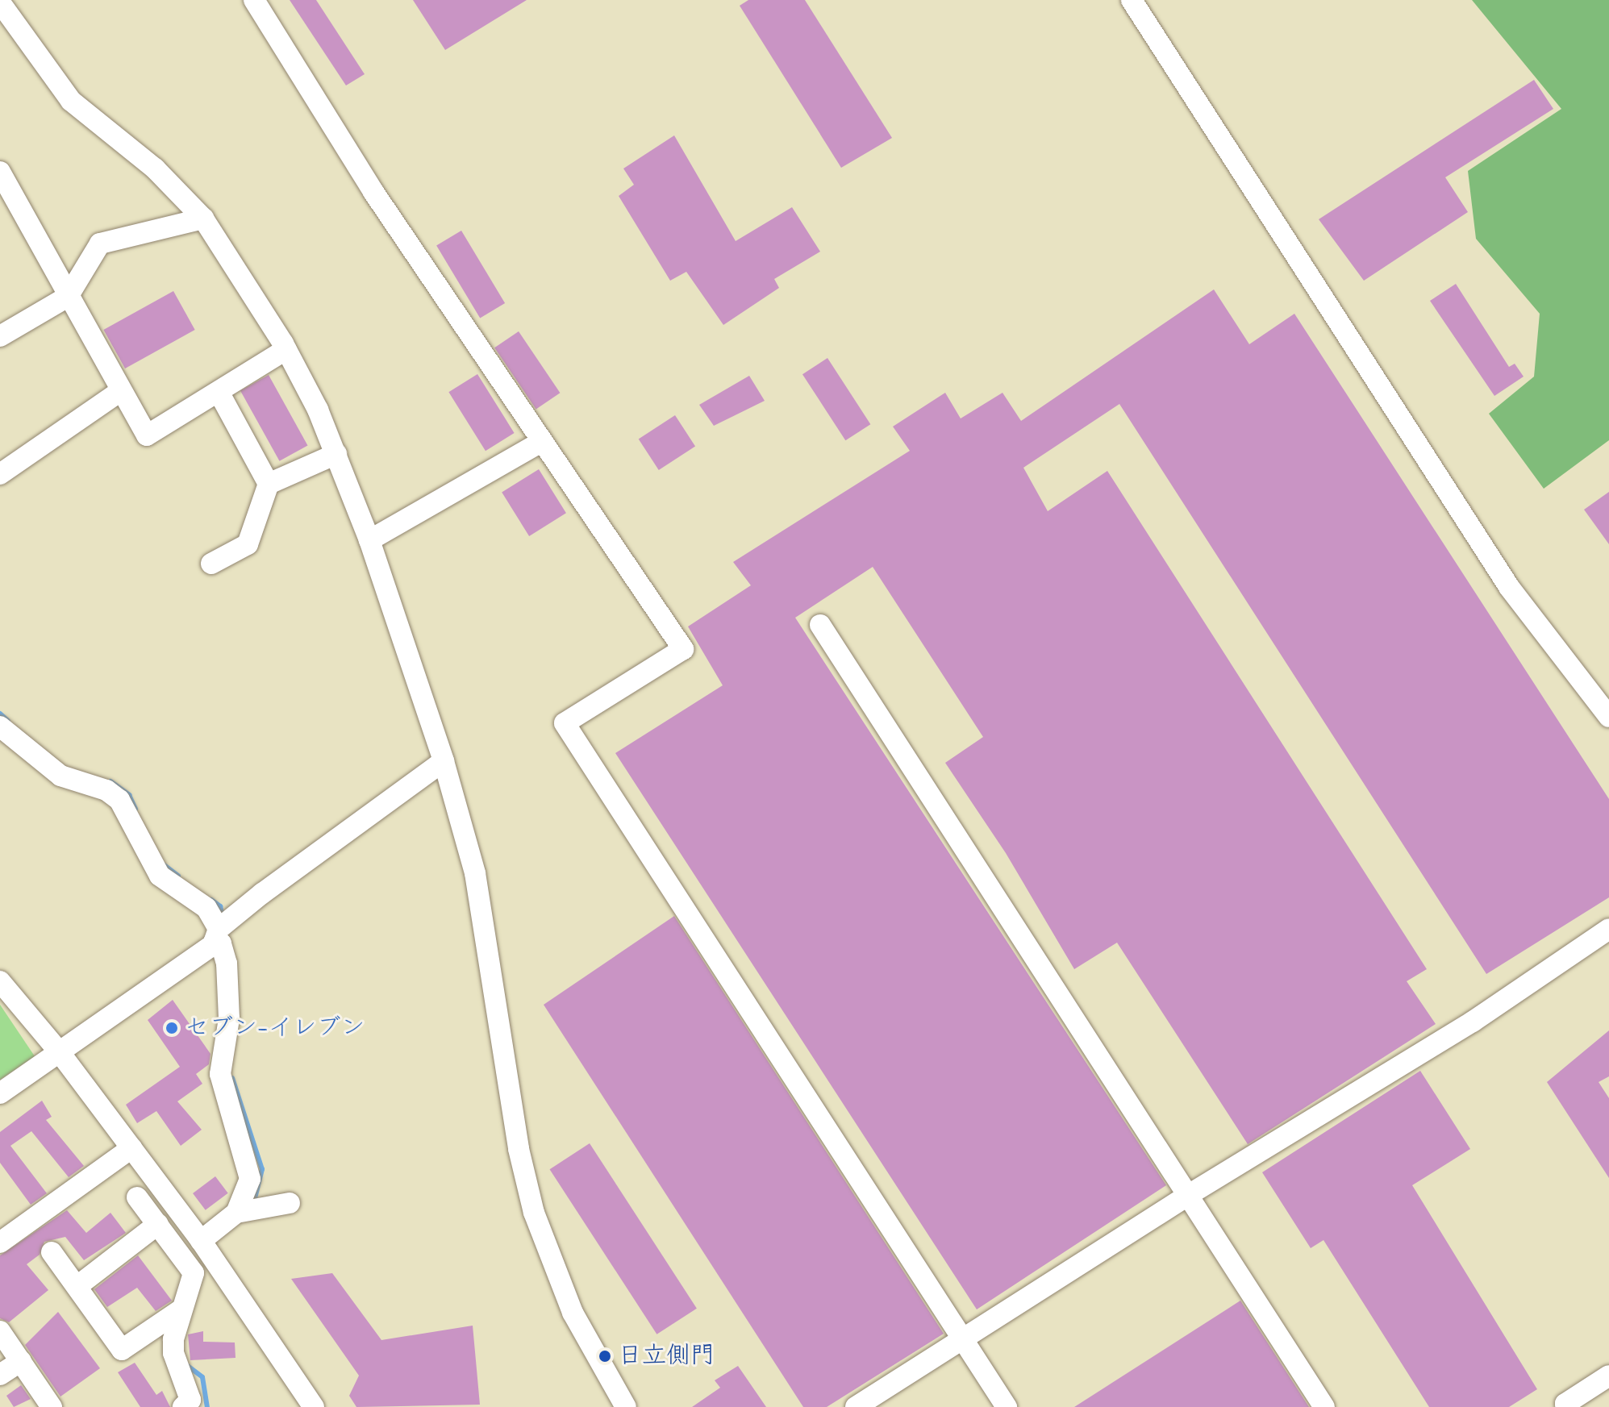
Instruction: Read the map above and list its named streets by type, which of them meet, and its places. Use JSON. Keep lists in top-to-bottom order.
{
  "places": ["セブン-イレブン", "日立側門"]
}
